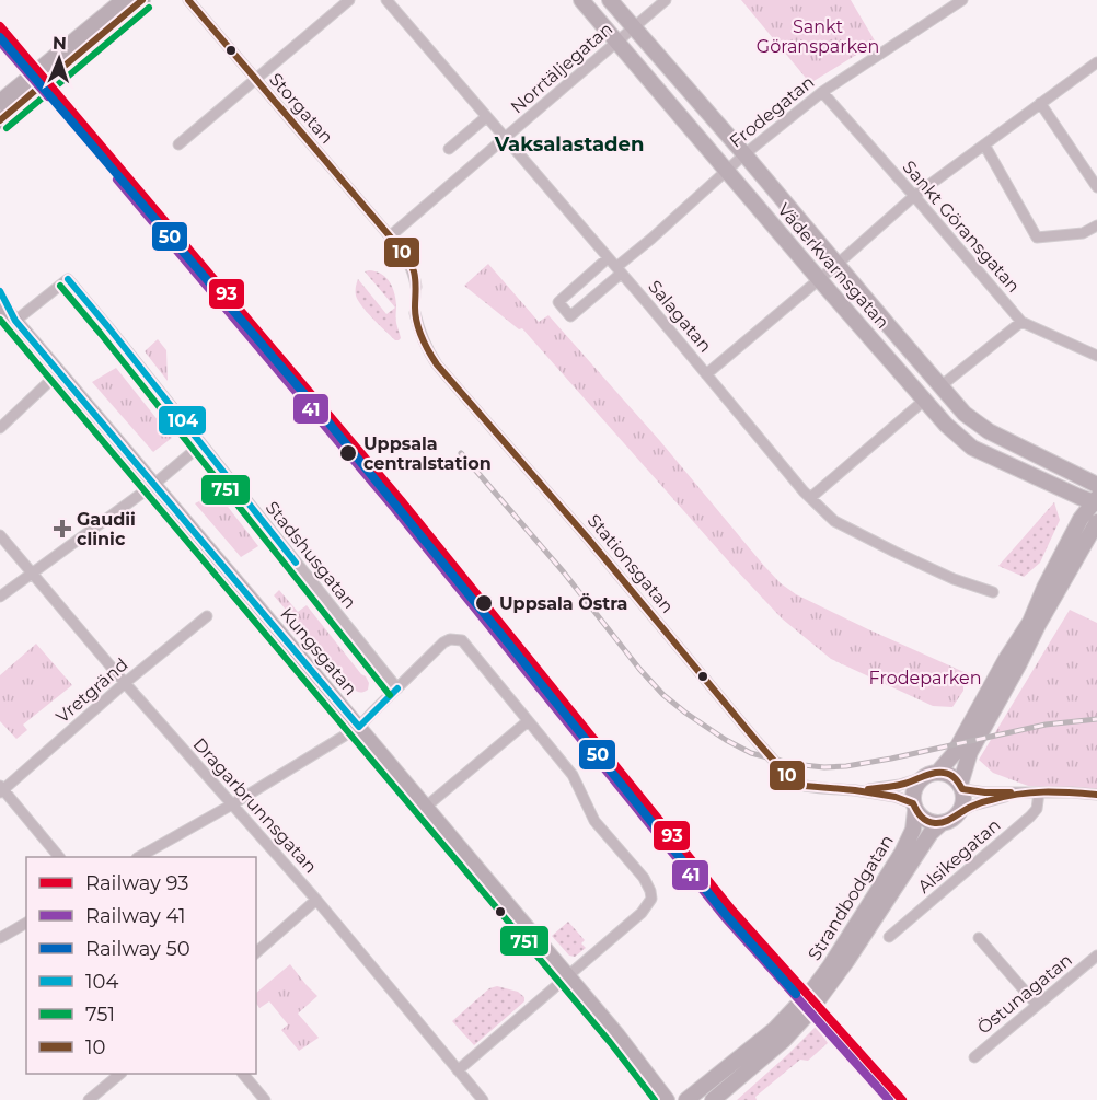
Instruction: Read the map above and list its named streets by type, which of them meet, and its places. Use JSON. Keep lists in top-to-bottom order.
{
  "streets": {
    "main road": ["Väderkvarnsgatan", "Kungsgatan", "Strandbodgatan"],
    "street": [
      "Norrtäljegatan",
      "Storgatan",
      "Frodegatan",
      "Sankt Göransgatan",
      "Salagatan",
      "Stadshusgatan",
      "Stationsgatan",
      "Vretgränd",
      "Dragarbrunnsgatan",
      "Alsikegatan",
      "Östunagatan"
    ]
  },
  "crossings": [
    ["Norrtäljegatan", "Storgatan"],
    ["Norrtäljegatan", "Väderkvarnsgatan"],
    ["Norrtäljegatan", "Salagatan"],
    ["Frodegatan", "Sankt Göransgatan"],
    ["Frodegatan", "Väderkvarnsgatan"],
    ["Frodegatan", "Salagatan"],
    ["Stadshusgatan", "Kungsgatan"],
    ["Stationsgatan", "Strandbodgatan"],
    ["Vretgränd", "Dragarbrunnsgatan"]
  ],
  "districts": ["Vaksalastaden"],
  "parks": ["Sankt Göransparken", "Frodeparken"],
  "places": {
    "other": ["Uppsala centralstation", "Uppsala Östra"],
    "health": ["Gaudii clinic"]
  },
  "lines": [
    "transit line 10",
    "transit line 751",
    "rail line 93",
    "rail line 50",
    "rail line 41",
    "transit line 104"
  ],
  "legend": [
    "Railway 93",
    "Railway 41",
    "Railway 50",
    "104",
    "751",
    "10"
  ],
  "north": "top"
}
